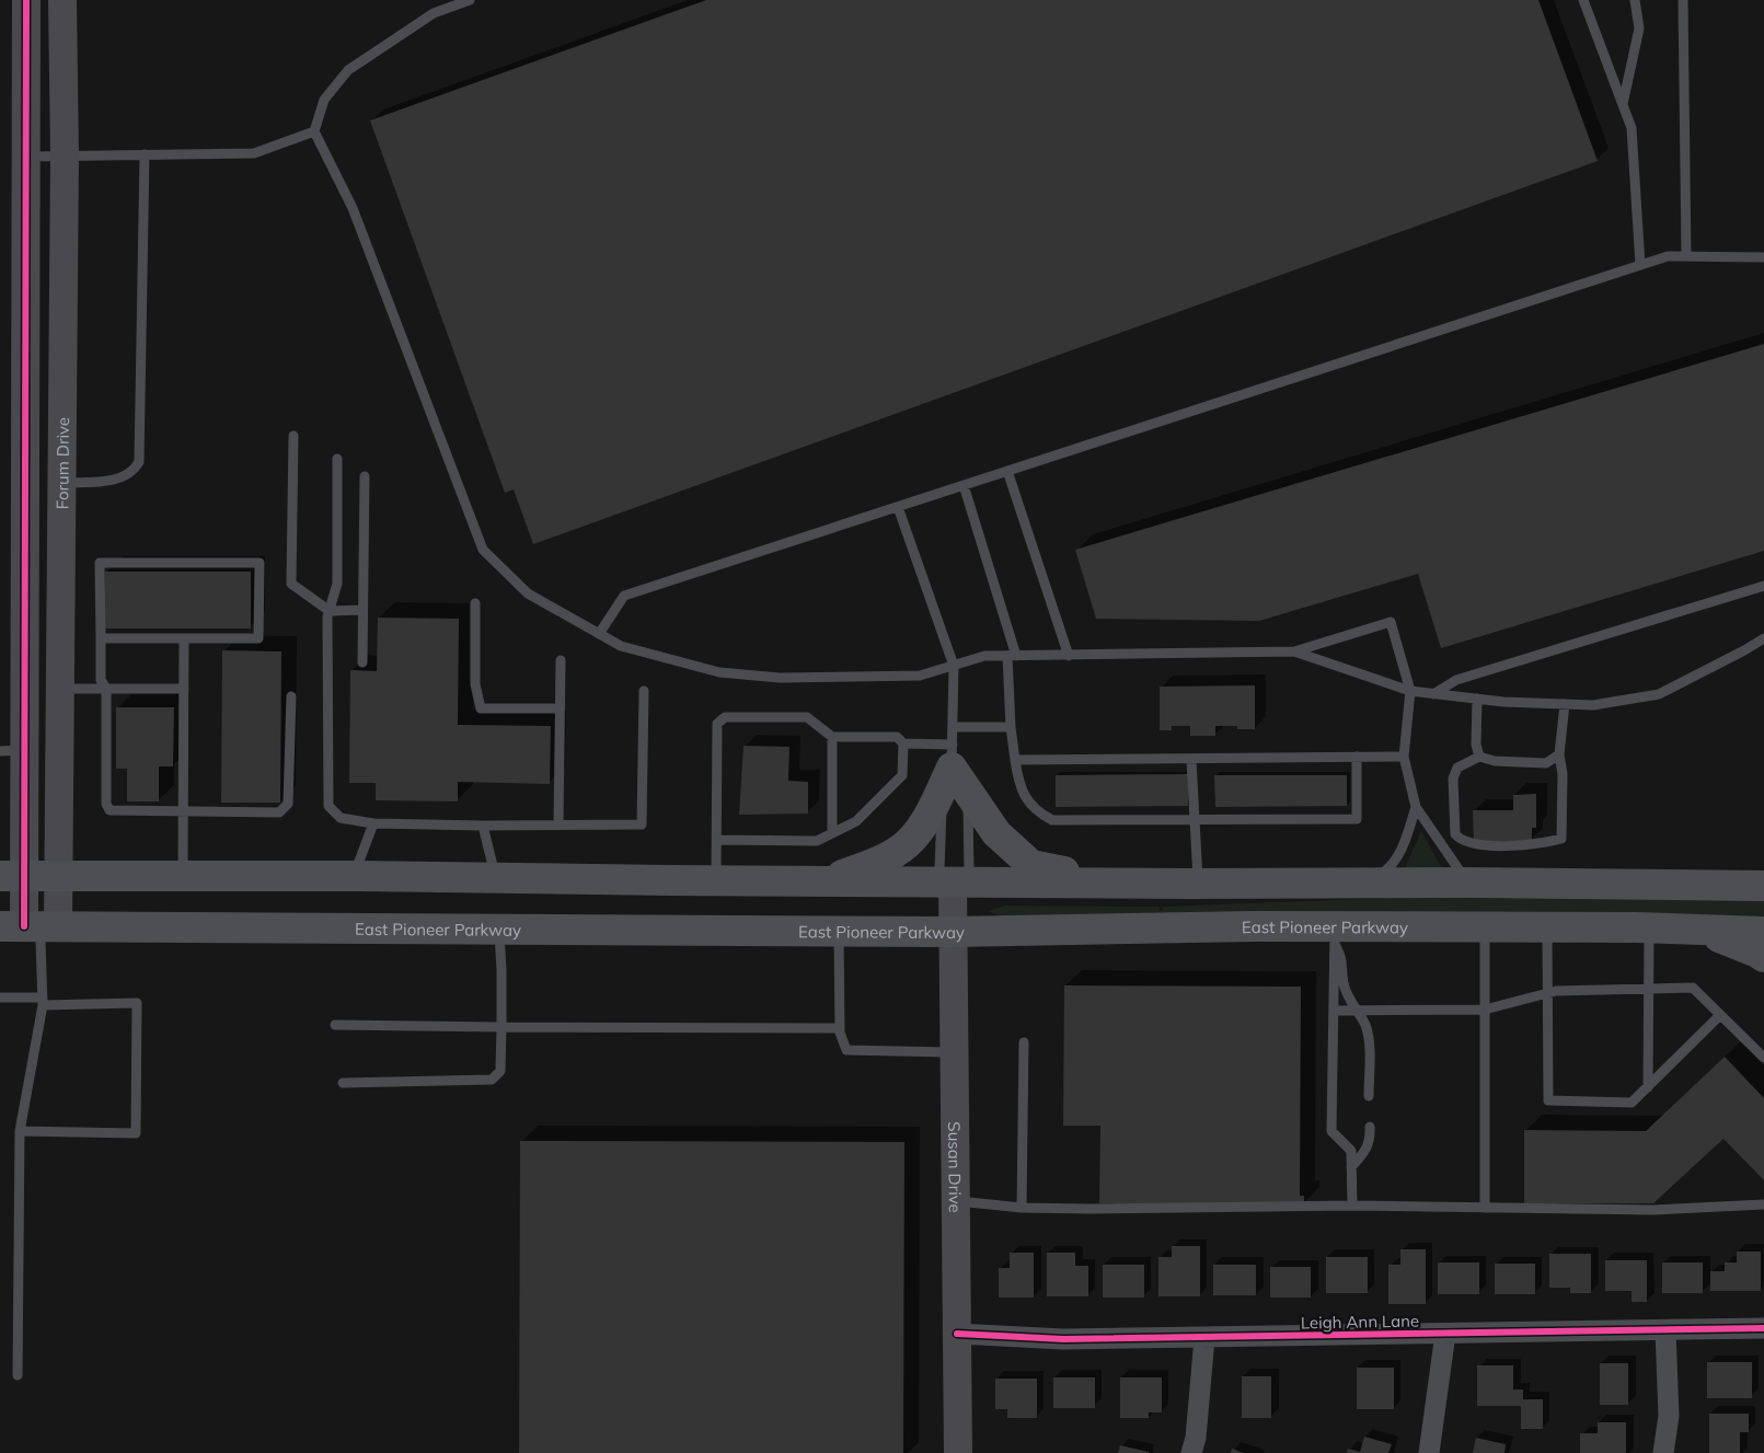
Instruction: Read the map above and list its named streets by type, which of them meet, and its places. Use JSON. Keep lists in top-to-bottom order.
{
  "streets": {
    "main road": ["East Pioneer Parkway"],
    "street": ["Forum Drive", "Susan Drive", "Leigh Ann Lane"]
  },
  "crossings": [
    ["Forum Drive", "East Pioneer Parkway"],
    ["East Pioneer Parkway", "Susan Drive"],
    ["Susan Drive", "Leigh Ann Lane"]
  ]
}
